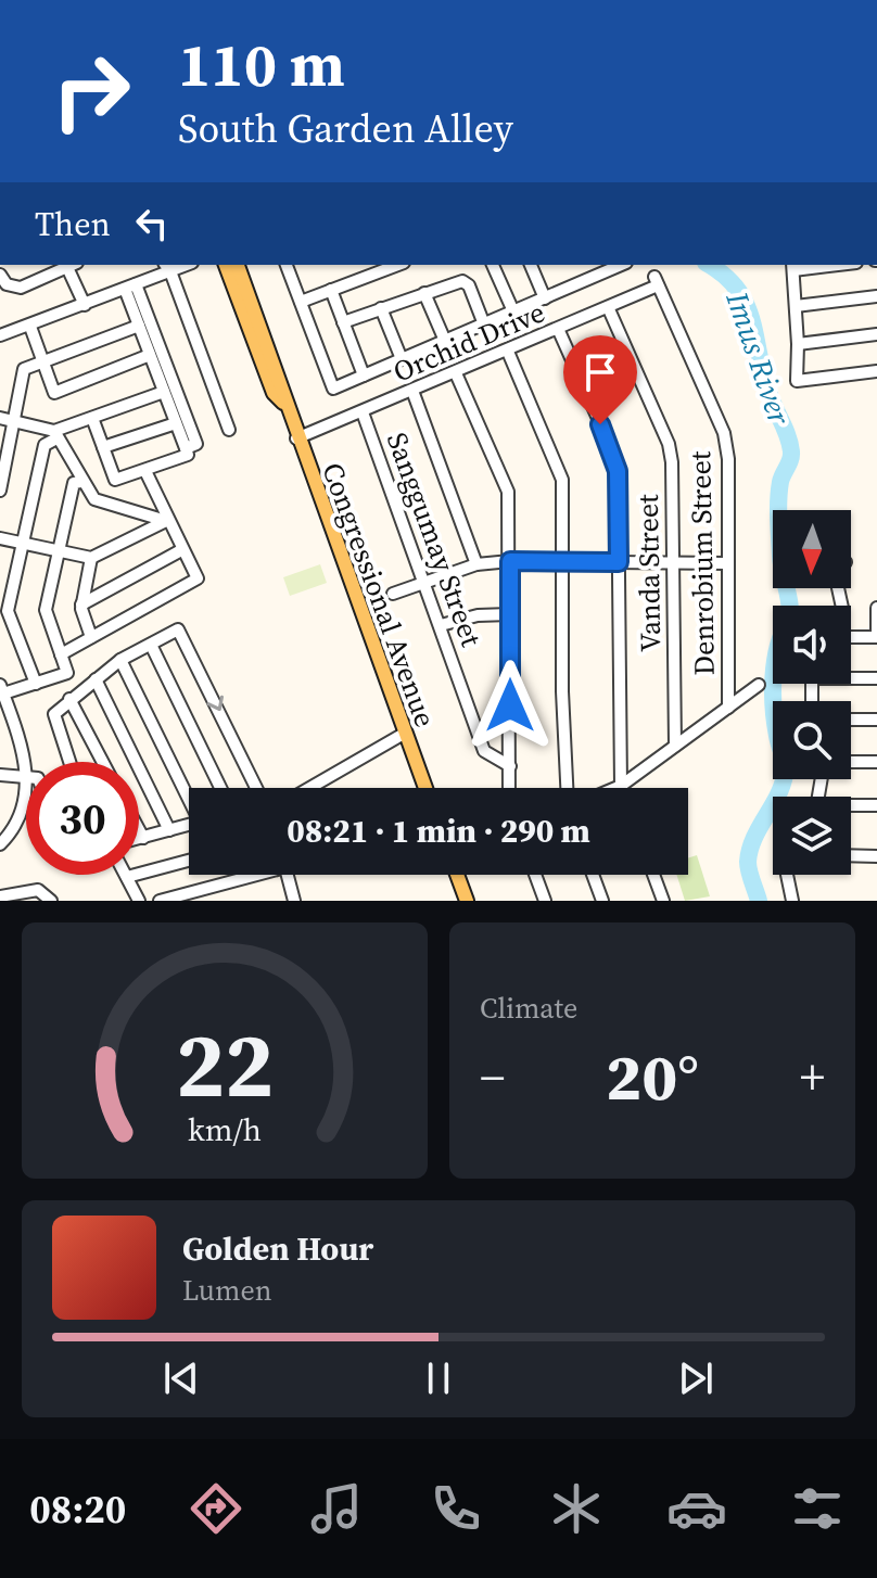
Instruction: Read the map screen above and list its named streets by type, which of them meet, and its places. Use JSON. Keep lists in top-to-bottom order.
{
  "streets": {
    "main road": ["Congressional Avenue"],
    "street": [
      "Orchid Drive",
      "Sanggumay Street",
      "Denrobium Street",
      "Vanda Street"
    ]
  },
  "crossings": [
    ["Orchid Drive", "Sanggumay Street"],
    ["Orchid Drive", "Denrobium Street"],
    ["Orchid Drive", "Vanda Street"],
    ["Orchid Drive", "Congressional Avenue"]
  ],
  "water": ["Imus River"],
  "north": "bottom",
  "page": {
    "turn": ["110 m", "South Garden Alley"],
    "then": "Then",
    "limit": "30",
    "trip": "08:21 · 1 min · 290 m",
    "tile": "Climate",
    "heat": ["−", "20°", "+"],
    "song": ["Golden Hour", "Lumen"],
    "tabs": "08:20",
    "gauge": ["22", "km/h"]
  }
}
